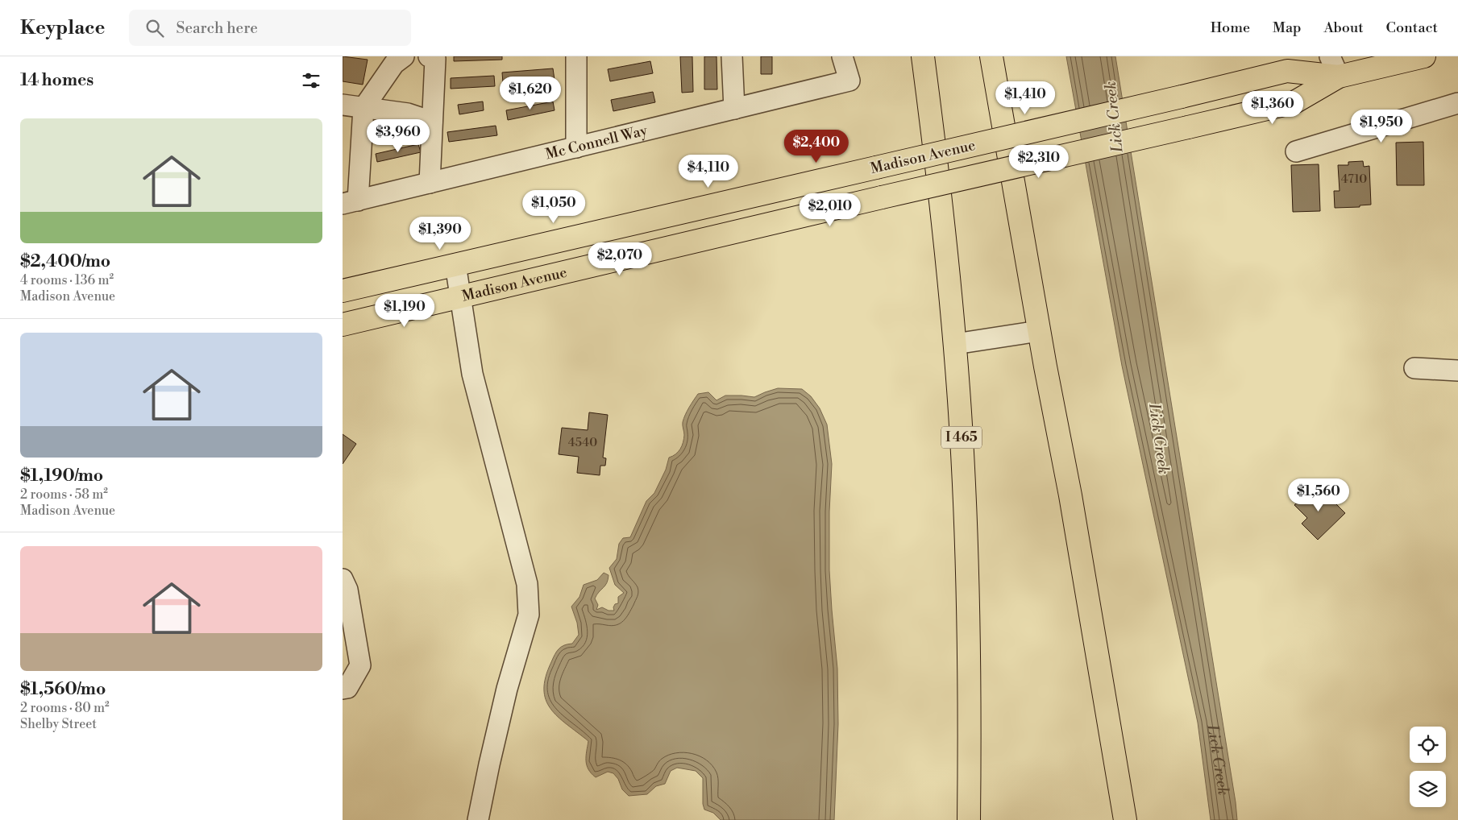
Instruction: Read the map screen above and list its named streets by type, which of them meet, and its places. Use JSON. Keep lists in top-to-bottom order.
{
  "streets": {
    "main road": ["Madison Avenue", "I 465"],
    "street": ["Mc Connell Way"]
  },
  "water": ["Lick Creek"],
  "house_numbers": ["4710", "4540"],
  "page": {
    "header": "Keyplace",
    "search": "Search here",
    "nav": [
      "Home",
      "Map",
      "About",
      "Contact"
    ],
    "heading": "14 homes",
    "price": [
      "$1,620",
      "$1,410",
      "$1,360",
      "$1,950",
      "$3,960",
      "$2,400",
      "$2,310",
      "$4,110",
      "$1,050",
      "$2,010",
      "$1,390",
      "$2,070",
      "$1,190",
      "$1,560"
    ],
    "list": [
      {
        "name": "$2,400/mo",
        "note": "4 rooms · 136 m² · Madison Avenue"
      },
      {
        "name": "$1,190/mo",
        "note": "2 rooms · 58 m² · Madison Avenue"
      },
      {
        "name": "$1,560/mo",
        "note": "2 rooms · 80 m² · Shelby Street"
      }
    ]
  }
}
